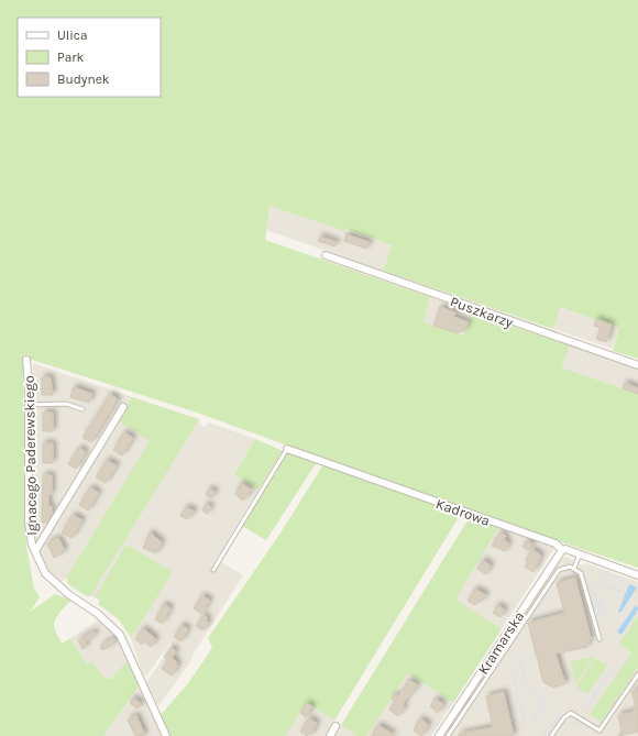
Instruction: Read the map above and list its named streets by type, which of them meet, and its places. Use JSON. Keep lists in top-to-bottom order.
{
  "streets": {
    "street": [
      "Puszkarzy",
      "Ignacego Paderewskiego",
      "Kadrowa",
      "Kramarska"
    ]
  },
  "crossings": [
    ["Kadrowa", "Kramarska"]
  ],
  "legend": ["Ulica", "Park", "Budynek"]
}
